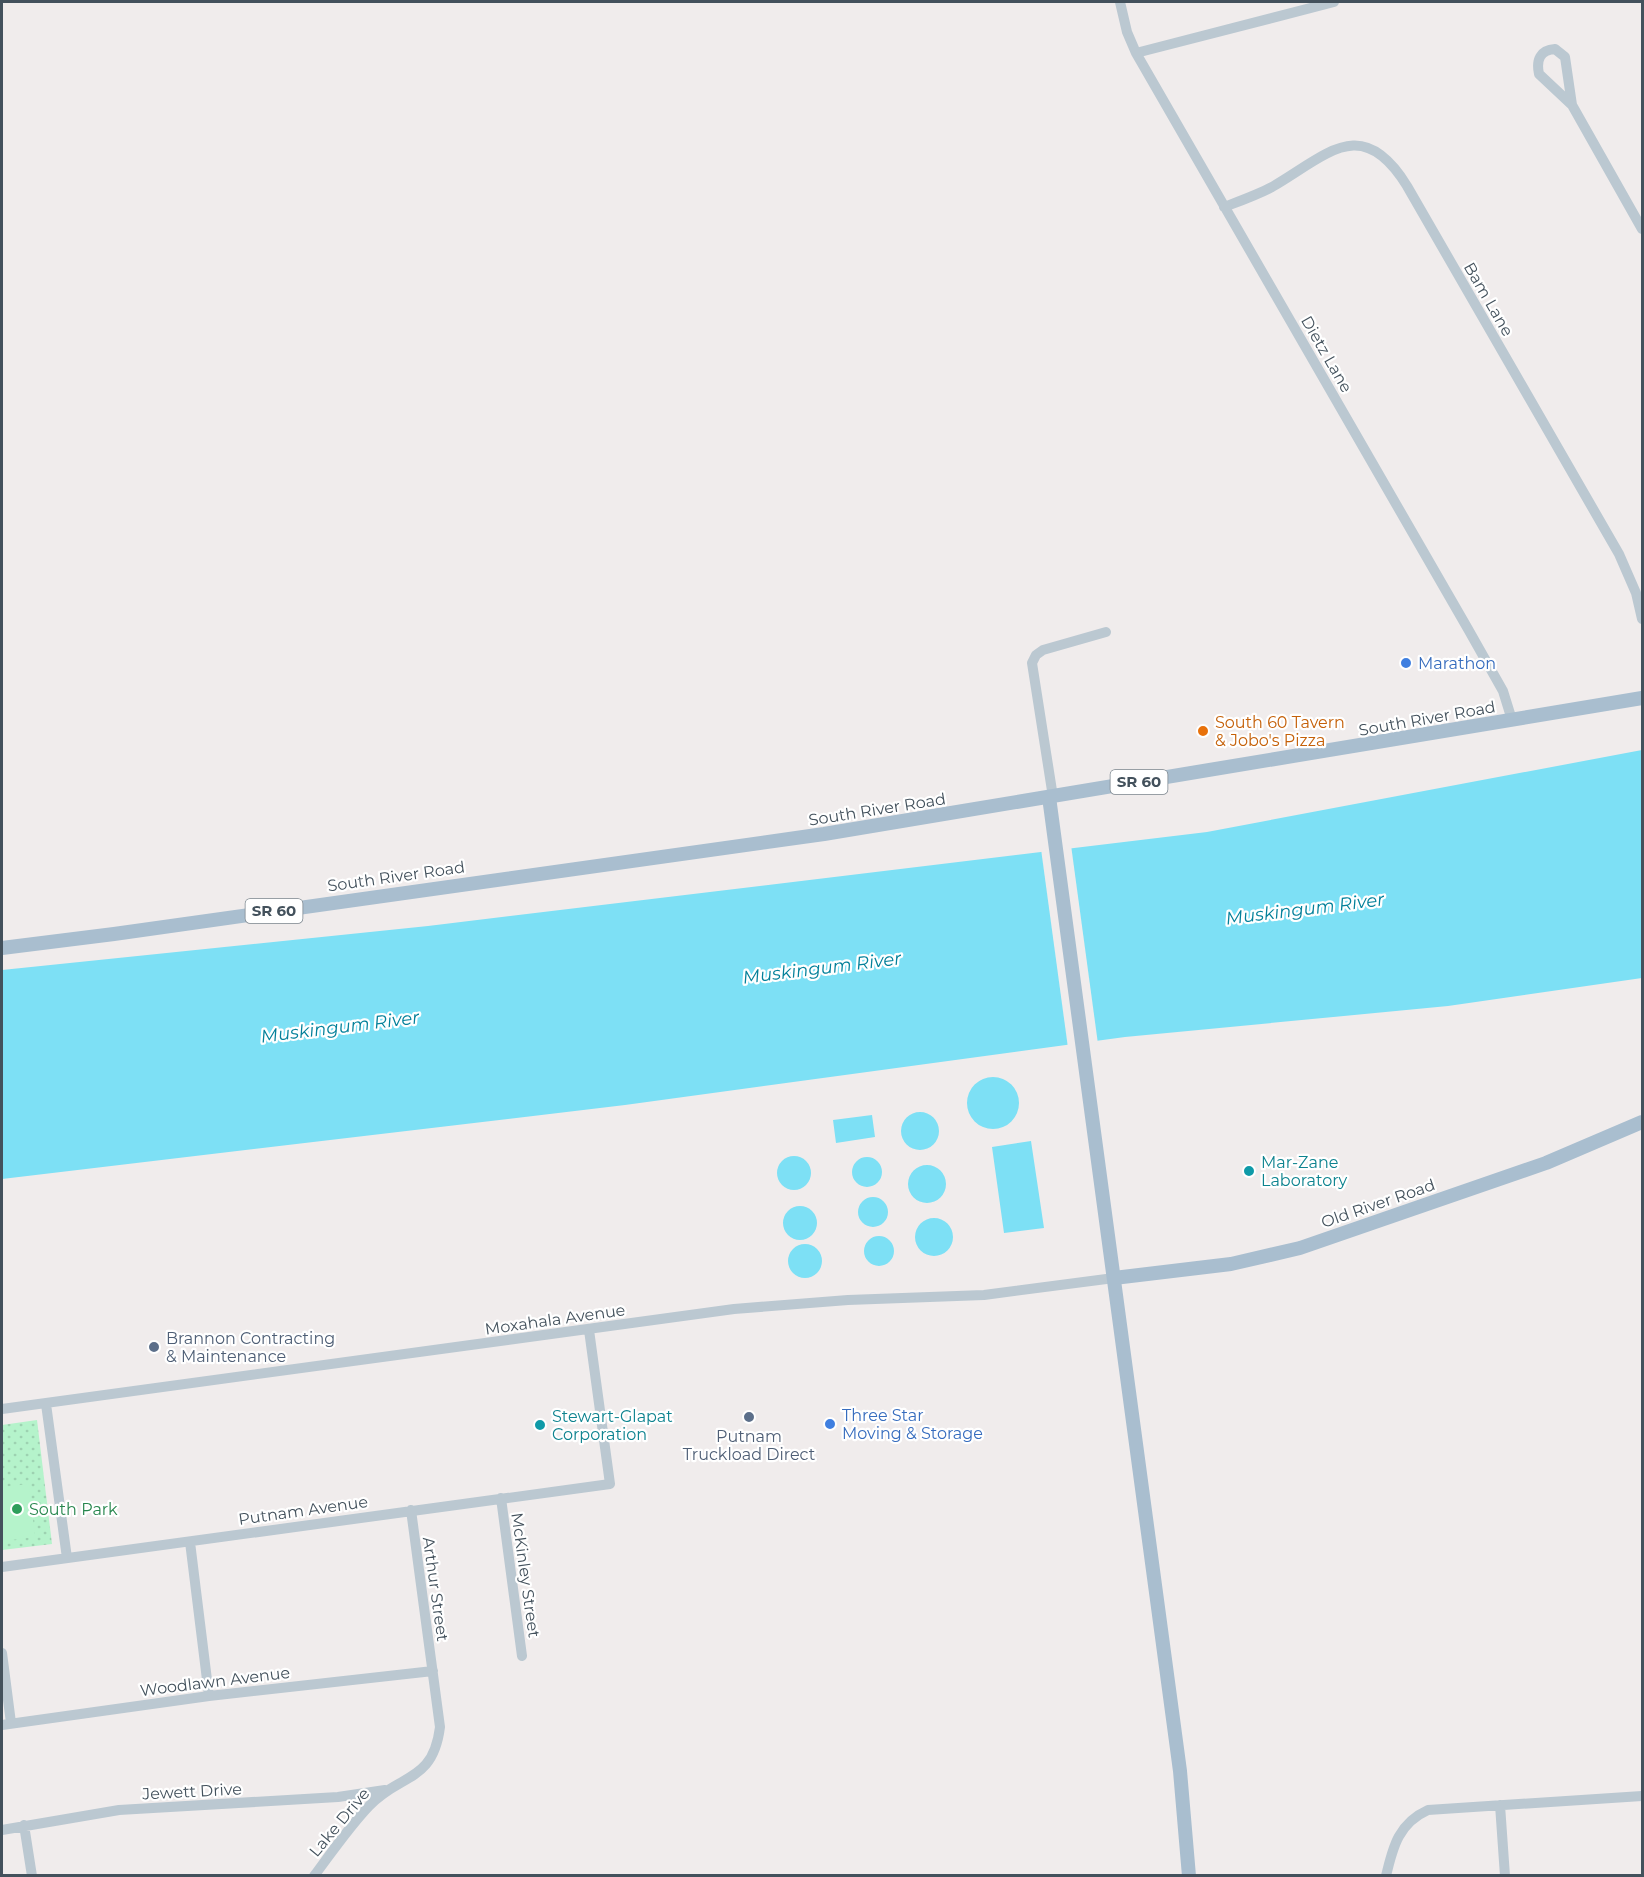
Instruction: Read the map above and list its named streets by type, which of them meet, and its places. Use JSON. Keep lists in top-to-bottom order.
{
  "streets": {
    "main road": ["South River Road", "SR 60", "Old River Road"],
    "street": [
      "Bam Lane",
      "Dietz Lane",
      "Moxahala Avenue",
      "Putnam Avenue",
      "McKinley Street",
      "Arthur Street",
      "Woodlawn Avenue",
      "Jewett Drive",
      "Lake Drive"
    ]
  },
  "crossings": [
    ["Bam Lane", "Dietz Lane"],
    ["Dietz Lane", "South River Road"],
    ["Old River Road", "Moxahala Avenue"],
    ["Moxahala Avenue", "Putnam Avenue"],
    ["Putnam Avenue", "McKinley Street"],
    ["Putnam Avenue", "Arthur Street"],
    ["Arthur Street", "Woodlawn Avenue"],
    ["Arthur Street", "Lake Drive"],
    ["Woodlawn Avenue", "Lake Drive"],
    ["Jewett Drive", "Lake Drive"]
  ],
  "water": ["Muskingum River"],
  "places": [
    "Marathon",
    "South 60 Tavern & Jobo's Pizza",
    "Mar-Zane Laboratory",
    "Brannon Contracting & Maintenance",
    "Putnam Truckload Direct",
    "Three Star Moving & Storage",
    "Stewart-Glapat Corporation",
    "South Park"
  ]
}
